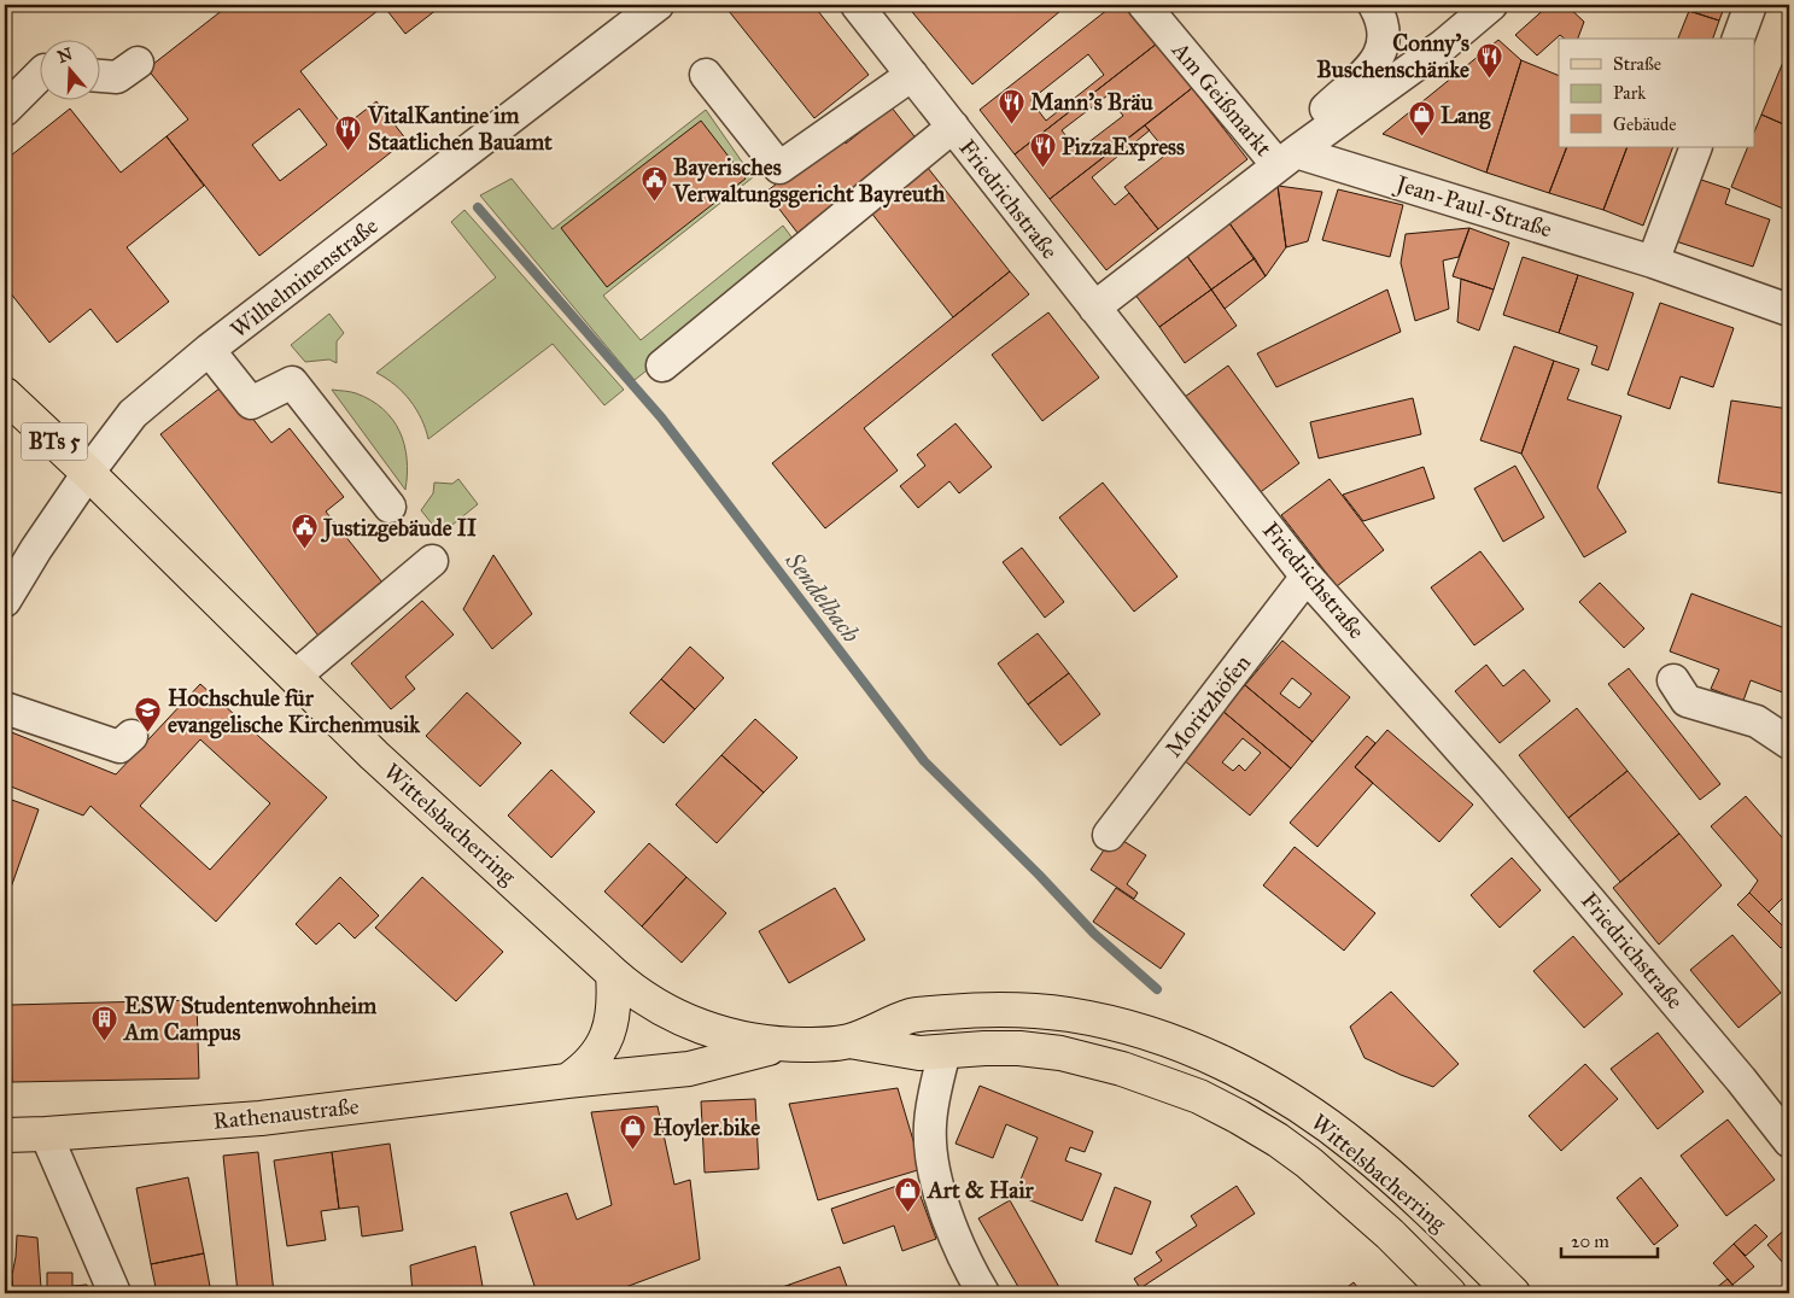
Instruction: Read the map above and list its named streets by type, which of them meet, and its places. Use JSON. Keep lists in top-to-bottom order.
{
  "streets": {
    "main road": ["BTs 5", "Wittelsbacherring", "Rathenaustraße"],
    "street": [
      "Am Geißmarkt",
      "Friedrichstraße",
      "Jean-Paul-Straße",
      "Wilhelminenstraße",
      "Moritzhöfen"
    ]
  },
  "crossings": [
    ["Am Geißmarkt", "Jean-Paul-Straße"],
    ["Friedrichstraße", "Moritzhöfen"],
    ["Wilhelminenstraße", "Wittelsbacherring"],
    ["Wittelsbacherring", "Rathenaustraße"]
  ],
  "water": ["Sendelbach"],
  "places": {
    "restaurant": [
      "Conny's Buschenschänke",
      "Mann's Bräu",
      "VitalKantine im Staatlichen Bauamt",
      "PizzaExpress"
    ],
    "shop": ["Lang", "Hoyler.bike", "Art & Hair"],
    "public building": ["Bayerisches Verwaltungsgericht Bayreuth", "Justizgebäude II"],
    "school or university": ["Hochschule für evangelische Kirchenmusik"],
    "building": ["ESW Studentenwohnheim Am Campus"]
  },
  "legend": ["Straße", "Park", "Gebäude"],
  "scale_bar": "20 m",
  "north": "top"
}
